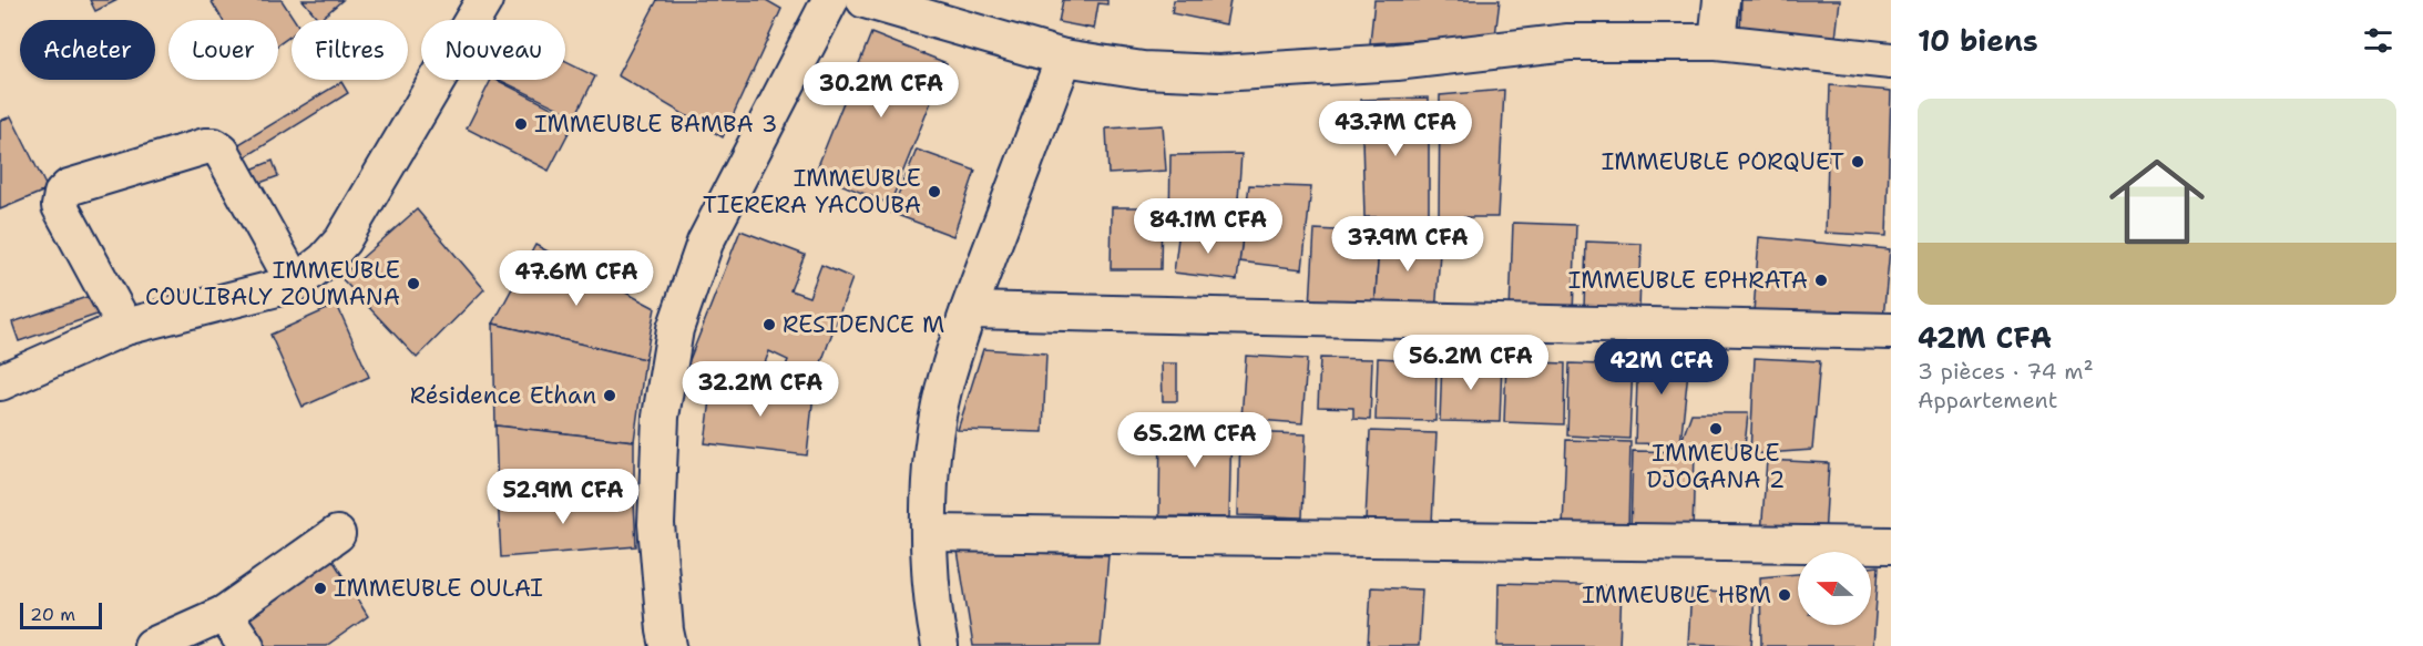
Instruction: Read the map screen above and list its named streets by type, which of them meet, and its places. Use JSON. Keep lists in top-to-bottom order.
{
  "places": [
    "IMMEUBLE BAMBA 3",
    "IMMEUBLE PORQUET",
    "IMMEUBLE TIERERA YACOUBA",
    "IMMEUBLE EPHRATA",
    "IMMEUBLE COULIBALY ZOUMANA",
    "RESIDENCE M",
    "Résidence Ethan",
    "IMMEUBLE DJOGANA 2",
    "IMMEUBLE OULAI",
    "IMMEUBLE HBM"
  ],
  "scale_bar": "20 m",
  "north": "left",
  "page": {
    "heading": "10 biens",
    "chip": [
      "Acheter",
      "Louer",
      "Filtres",
      "Nouveau"
    ],
    "price": [
      "30.2M CFA",
      "43.7M CFA",
      "84.1M CFA",
      "37.9M CFA",
      "47.6M CFA",
      "56.2M CFA",
      "42M CFA",
      "32.2M CFA",
      "65.2M CFA",
      "52.9M CFA"
    ],
    "list": [
      {
        "name": "42M CFA",
        "note": "3 pièces · 74 m² · Appartement"
      }
    ],
    "scale": "20 m"
  }
}
